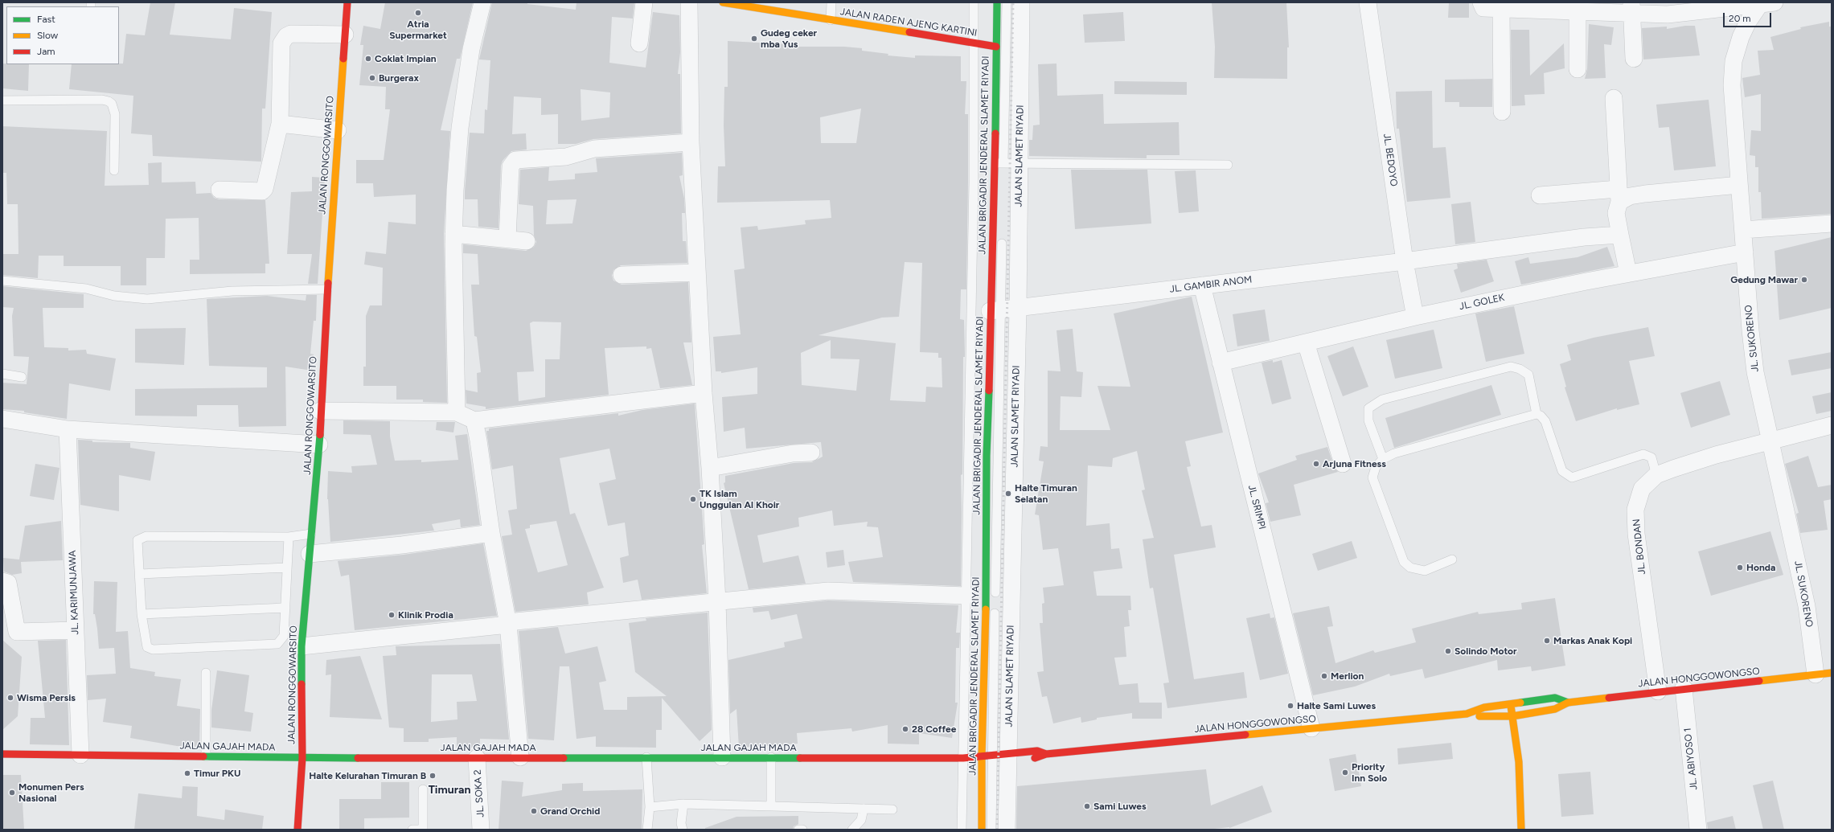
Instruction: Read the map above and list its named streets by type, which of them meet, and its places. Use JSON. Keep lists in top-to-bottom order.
{
  "streets": {
    "main road": [
      "JALAN RADEN AJENG KARTINI",
      "JALAN RONGGOWARSITO",
      "JALAN BRIGADIR JENDERAL SLAMET RIYADI",
      "JALAN HONGGOWONGSO",
      "JALAN GAJAH MADA"
    ],
    "street": [
      "JALAN SLAMET RIYADI",
      "JL. BEDOYO",
      "JL. GAMBIR ANOM",
      "JL. GOLEK",
      "JL. SUKORENO",
      "JL. SRIMPI",
      "JL. BONDAN",
      "JL. KARIMUNJAWA",
      "JL. ABIYOSO 1",
      "JL. SOKA 2"
    ]
  },
  "crossings": [
    ["JALAN RADEN AJENG KARTINI", "JALAN BRIGADIR JENDERAL SLAMET RIYADI"],
    ["JALAN RONGGOWARSITO", "JALAN GAJAH MADA"],
    ["JALAN BRIGADIR JENDERAL SLAMET RIYADI", "JL. GAMBIR ANOM"],
    ["JALAN BRIGADIR JENDERAL SLAMET RIYADI", "JALAN HONGGOWONGSO"],
    ["JALAN BRIGADIR JENDERAL SLAMET RIYADI", "JALAN GAJAH MADA"],
    ["JALAN SLAMET RIYADI", "JL. GAMBIR ANOM"],
    ["JALAN SLAMET RIYADI", "JALAN HONGGOWONGSO"],
    ["JL. BEDOYO", "JL. GAMBIR ANOM"],
    ["JL. BEDOYO", "JL. GOLEK"],
    ["JL. GAMBIR ANOM", "JL. SRIMPI"],
    ["JL. GOLEK", "JL. SUKORENO"],
    ["JL. GOLEK", "JL. SRIMPI"],
    ["JL. SUKORENO", "JL. BONDAN"],
    ["JL. SUKORENO", "JALAN HONGGOWONGSO"],
    ["JL. SRIMPI", "JALAN HONGGOWONGSO"],
    ["JL. BONDAN", "JALAN HONGGOWONGSO"],
    ["JL. KARIMUNJAWA", "JALAN GAJAH MADA"],
    ["JALAN HONGGOWONGSO", "JALAN GAJAH MADA"],
    ["JALAN HONGGOWONGSO", "JL. ABIYOSO 1"],
    ["JALAN GAJAH MADA", "JL. SOKA 2"]
  ],
  "districts": ["Timuran"],
  "places": [
    "Atria Supermarket",
    "Gudeg ceker mba Yus",
    "Coklat Impian",
    "Burgerax",
    "Gedung Mawar",
    "Arjuna Fitness",
    "Halte Timuran Selatan",
    "TK Islam Unggulan Al Khoir",
    "Honda",
    "Klinik Prodia",
    "Markas Anak Kopi",
    "Solindo Motor",
    "Merlion",
    "Wisma Persis",
    "Halte Sami Luwes",
    "28 Coffee",
    "Priority Inn Solo",
    "Timur PKU",
    "Halte Kelurahan Timuran B",
    "Monumen Pers Nasional",
    "Sami Luwes",
    "Grand Orchid"
  ],
  "legend": ["Fast", "Slow", "Jam"],
  "scale_bar": "20 m"
}
